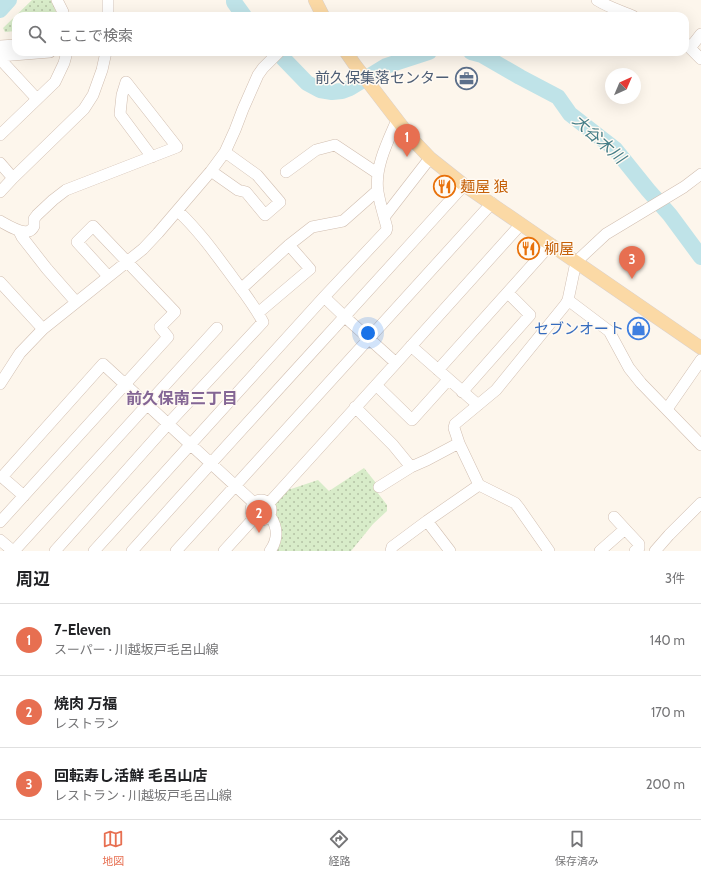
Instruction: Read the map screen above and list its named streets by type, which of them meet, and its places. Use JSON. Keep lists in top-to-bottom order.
{
  "districts": ["前久保南三丁目"],
  "water": ["大谷木川"],
  "places": {
    "office": ["前久保集落センター"],
    "restaurant": ["麺屋 狼", "柳屋"],
    "shop": ["セブンオート"]
  },
  "north": "top right",
  "page": {
    "search": "ここで検索",
    "pins": ["1", "3", "2"],
    "heading": ["周辺", "3件"],
    "list": [
      {
        "mark": "1",
        "name": "7-Eleven",
        "note": "スーパー · 川越坂戸毛呂山線",
        "value": "140 m"
      },
      {
        "mark": "2",
        "name": "焼肉 万福",
        "note": "レストラン",
        "value": "170 m"
      },
      {
        "mark": "3",
        "name": "回転寿し活鮮 毛呂山店",
        "note": "レストラン · 川越坂戸毛呂山線",
        "value": "200 m"
      }
    ],
    "nav": ["地図", "経路", "保存済み"]
  }
}
